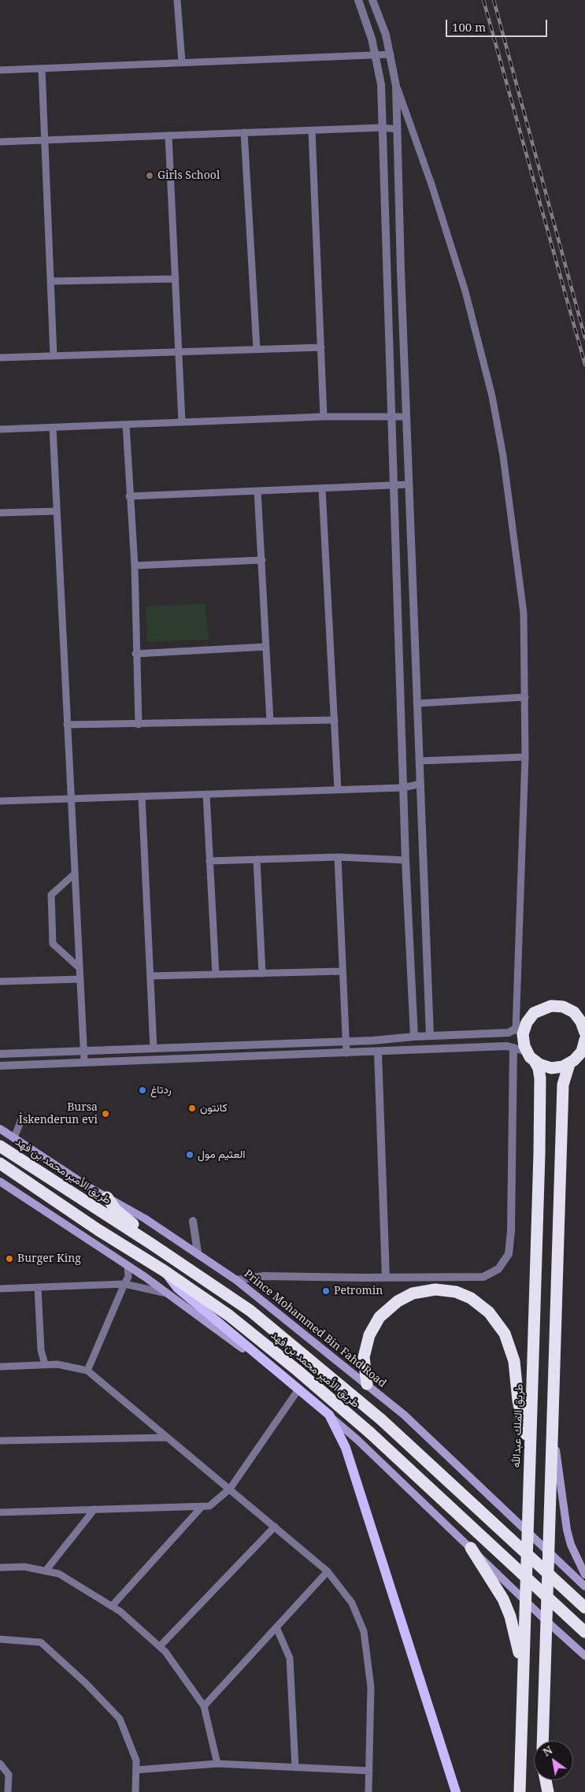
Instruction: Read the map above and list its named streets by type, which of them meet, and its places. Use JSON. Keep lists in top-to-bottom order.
{
  "streets": {
    "highway": ["طريق الأمير محمد بن فهد", "طريق الملك عبدالله"],
    "main road": ["Prince Mohammed Bin Fahd Road"]
  },
  "crossings": [
    ["Prince Mohammed Bin Fahd Road", "طريق الملك عبدالله"]
  ],
  "places": [
    "Girls School",
    "ردتاغ",
    "كانتون",
    "Bursa İskenderun evi",
    "العثيم مول",
    "Burger King",
    "Petromin"
  ],
  "scale_bar": "100 m",
  "north": "top left"
}
